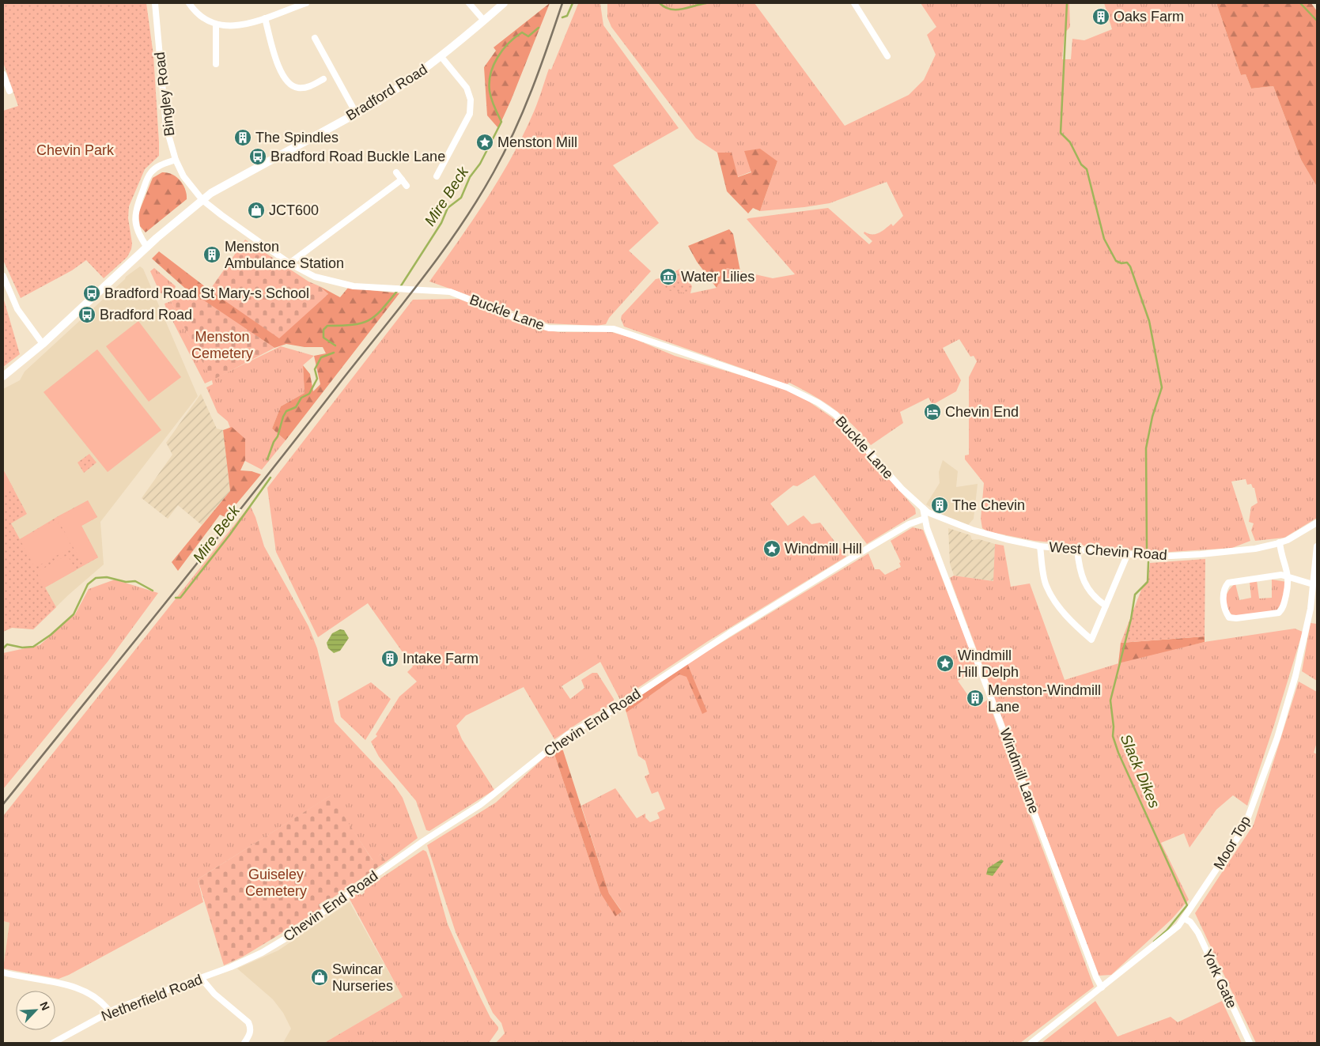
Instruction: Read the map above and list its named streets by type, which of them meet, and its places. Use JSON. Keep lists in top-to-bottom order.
{
  "streets": {
    "main road": ["Bradford Road"],
    "street": [
      "Bingley Road",
      "Buckle Lane",
      "West Chevin Road",
      "Chevin End Road",
      "Windmill Lane",
      "Moor Top",
      "York Gate",
      "Netherfield Road"
    ]
  },
  "crossings": [
    ["Bradford Road", "Bingley Road"],
    ["Bradford Road", "Buckle Lane"],
    ["Bingley Road", "Buckle Lane"],
    ["Buckle Lane", "West Chevin Road"],
    ["Buckle Lane", "Windmill Lane"],
    ["West Chevin Road", "Windmill Lane"],
    ["Chevin End Road", "Windmill Lane"],
    ["Chevin End Road", "Netherfield Road"],
    ["Windmill Lane", "Moor Top"],
    ["Moor Top", "York Gate"]
  ],
  "water": ["Mire Beck", "Slack Dikes"],
  "parks": ["Chevin Park", "Menston Cemetery", "Guiseley Cemetery"],
  "places": {
    "building": [
      "Oaks Farm",
      "The Spindles",
      "Menston Ambulance Station",
      "The Chevin",
      "Intake Farm",
      "Menston-Windmill Lane"
    ],
    "place": ["Menston Mill", "Windmill Hill", "Windmill Hill Delph"],
    "bus stop": ["Bradford Road Buckle Lane", "Bradford Road St Mary-s School", "Bradford Road"],
    "shop": ["JCT600", "Swincar Nurseries"],
    "museum": ["Water Lilies"],
    "hotel": ["Chevin End"]
  },
  "north": "top right"
}
